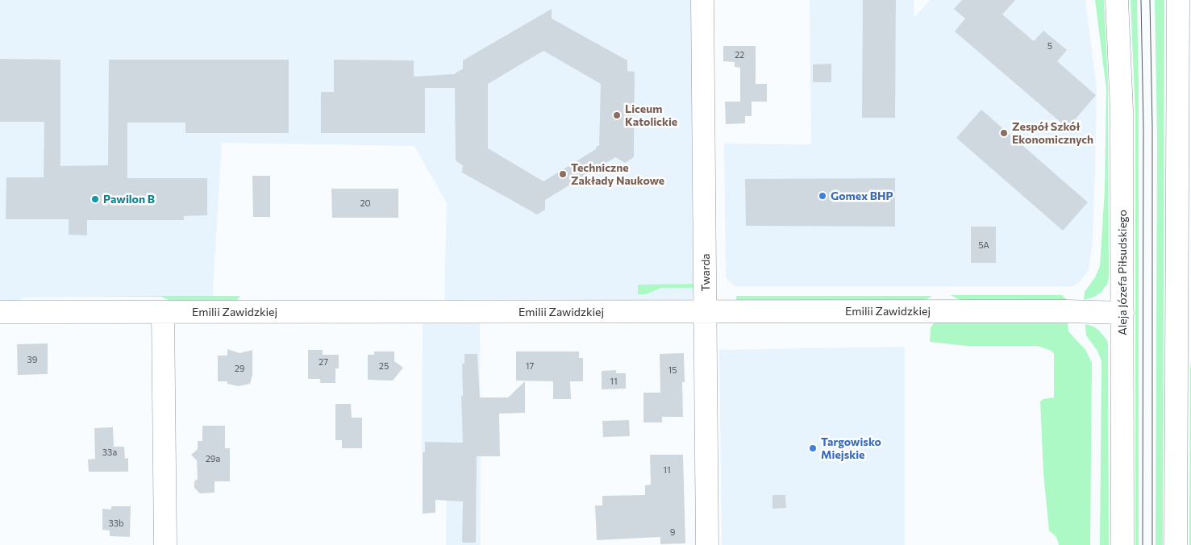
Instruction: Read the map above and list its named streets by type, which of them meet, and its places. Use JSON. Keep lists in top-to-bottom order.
{
  "streets": {
    "street": ["Twarda", "Aleja Józefa Piłsudskiego", "Emilii Zawidzkiej"]
  },
  "crossings": [
    ["Twarda", "Emilii Zawidzkiej"],
    ["Aleja Józefa Piłsudskiego", "Emilii Zawidzkiej"]
  ],
  "places": [
    "Liceum Katolickie",
    "Zespół Szkół Ekonomicznych",
    "Techniczne Zakłady Naukowe",
    "Gomex BHP",
    "Pawilon B",
    "Targowisko Miejskie"
  ],
  "house_numbers": [
    "5",
    "22",
    "20",
    "5A",
    "39",
    "27",
    "25",
    "17",
    "29",
    "15",
    "11",
    "33a",
    "29a",
    "11",
    "33b",
    "9"
  ]
}
